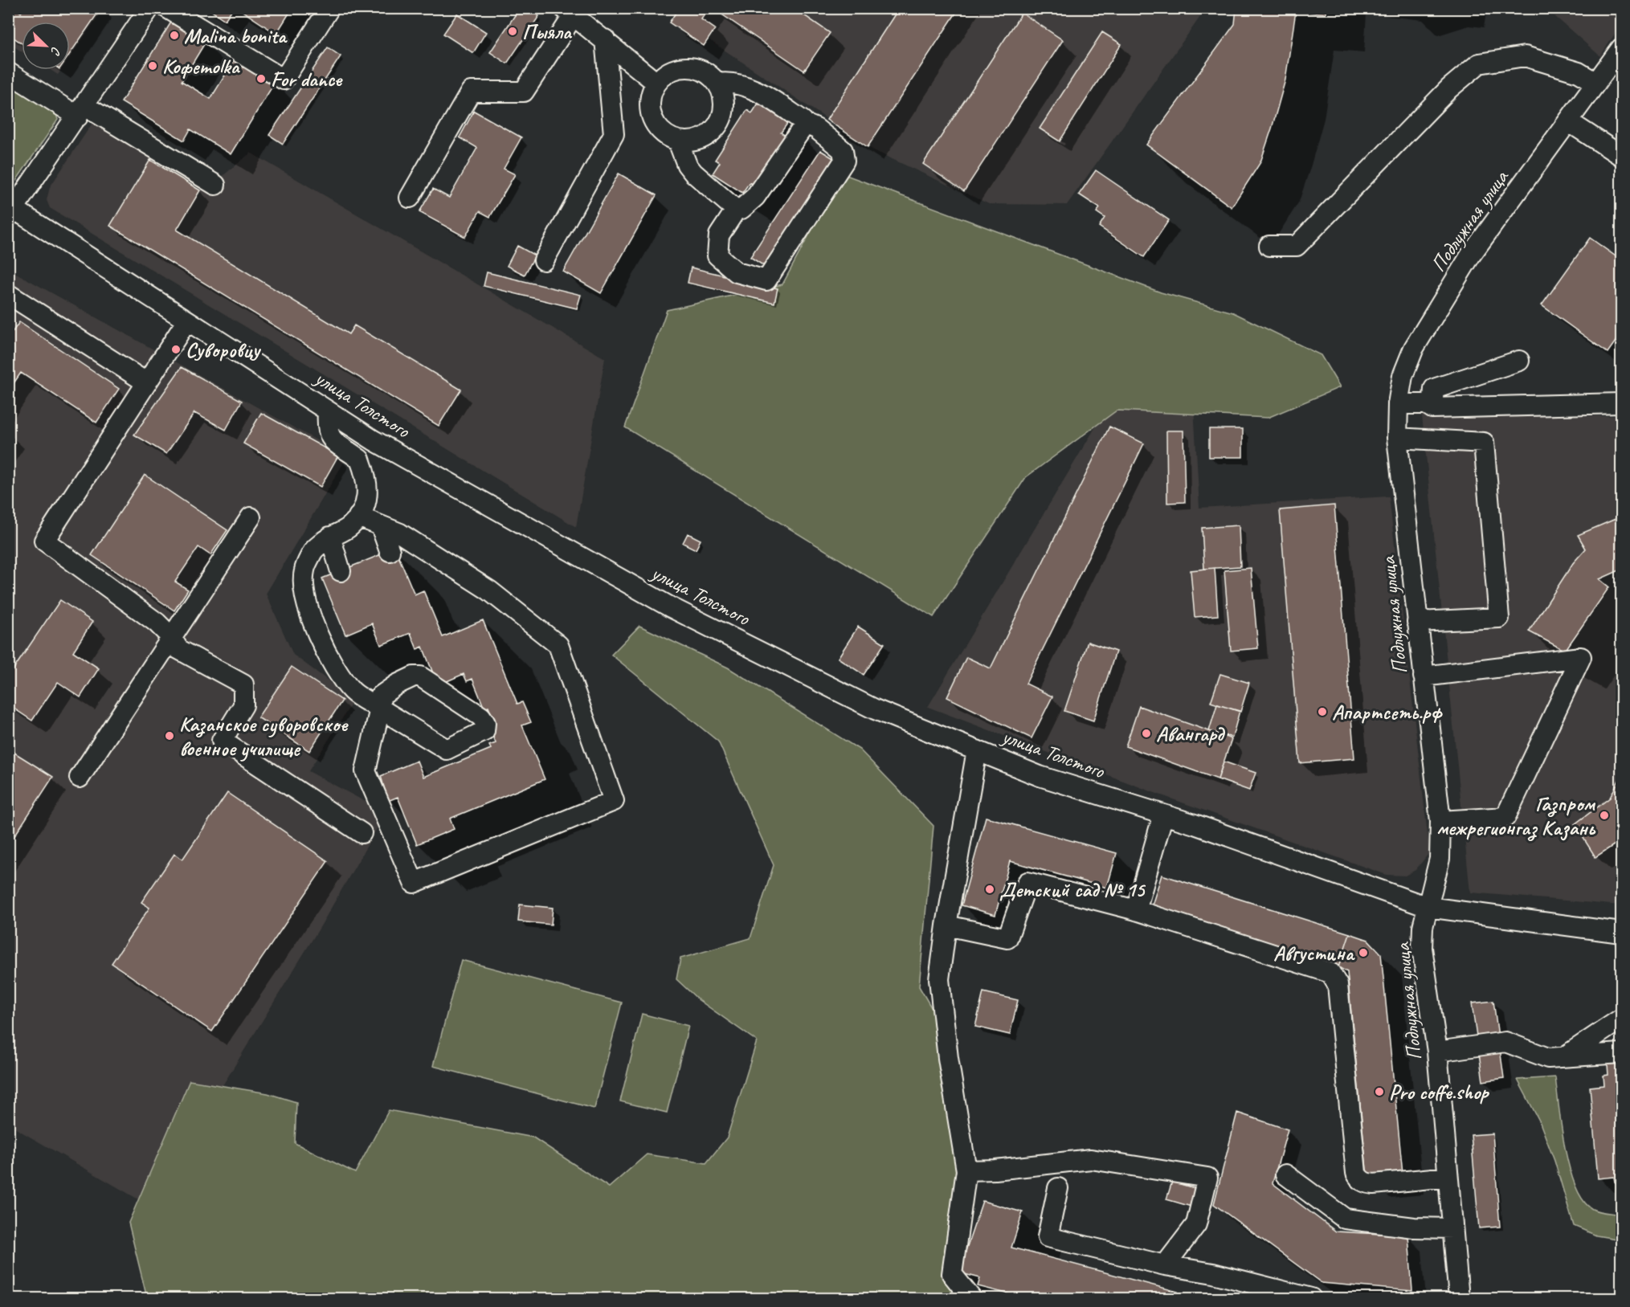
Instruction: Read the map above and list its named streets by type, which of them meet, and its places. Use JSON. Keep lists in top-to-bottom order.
{
  "streets": {
    "street": ["Подлужная улица", "улица Толстого"]
  },
  "crossings": [
    ["Подлужная улица", "улица Толстого"]
  ],
  "places": [
    "Пыяла",
    "Malina bonita",
    "Кофеmolka",
    "For dance",
    "Суворовцу",
    "Апартсеть.рф",
    "Авангард",
    "Казанское суворовское военное училище",
    "Газпром межрегионгаз Казань",
    "Детский сад № 15",
    "Августина",
    "Pro coffe.shop"
  ],
  "north": "bottom right"
}
